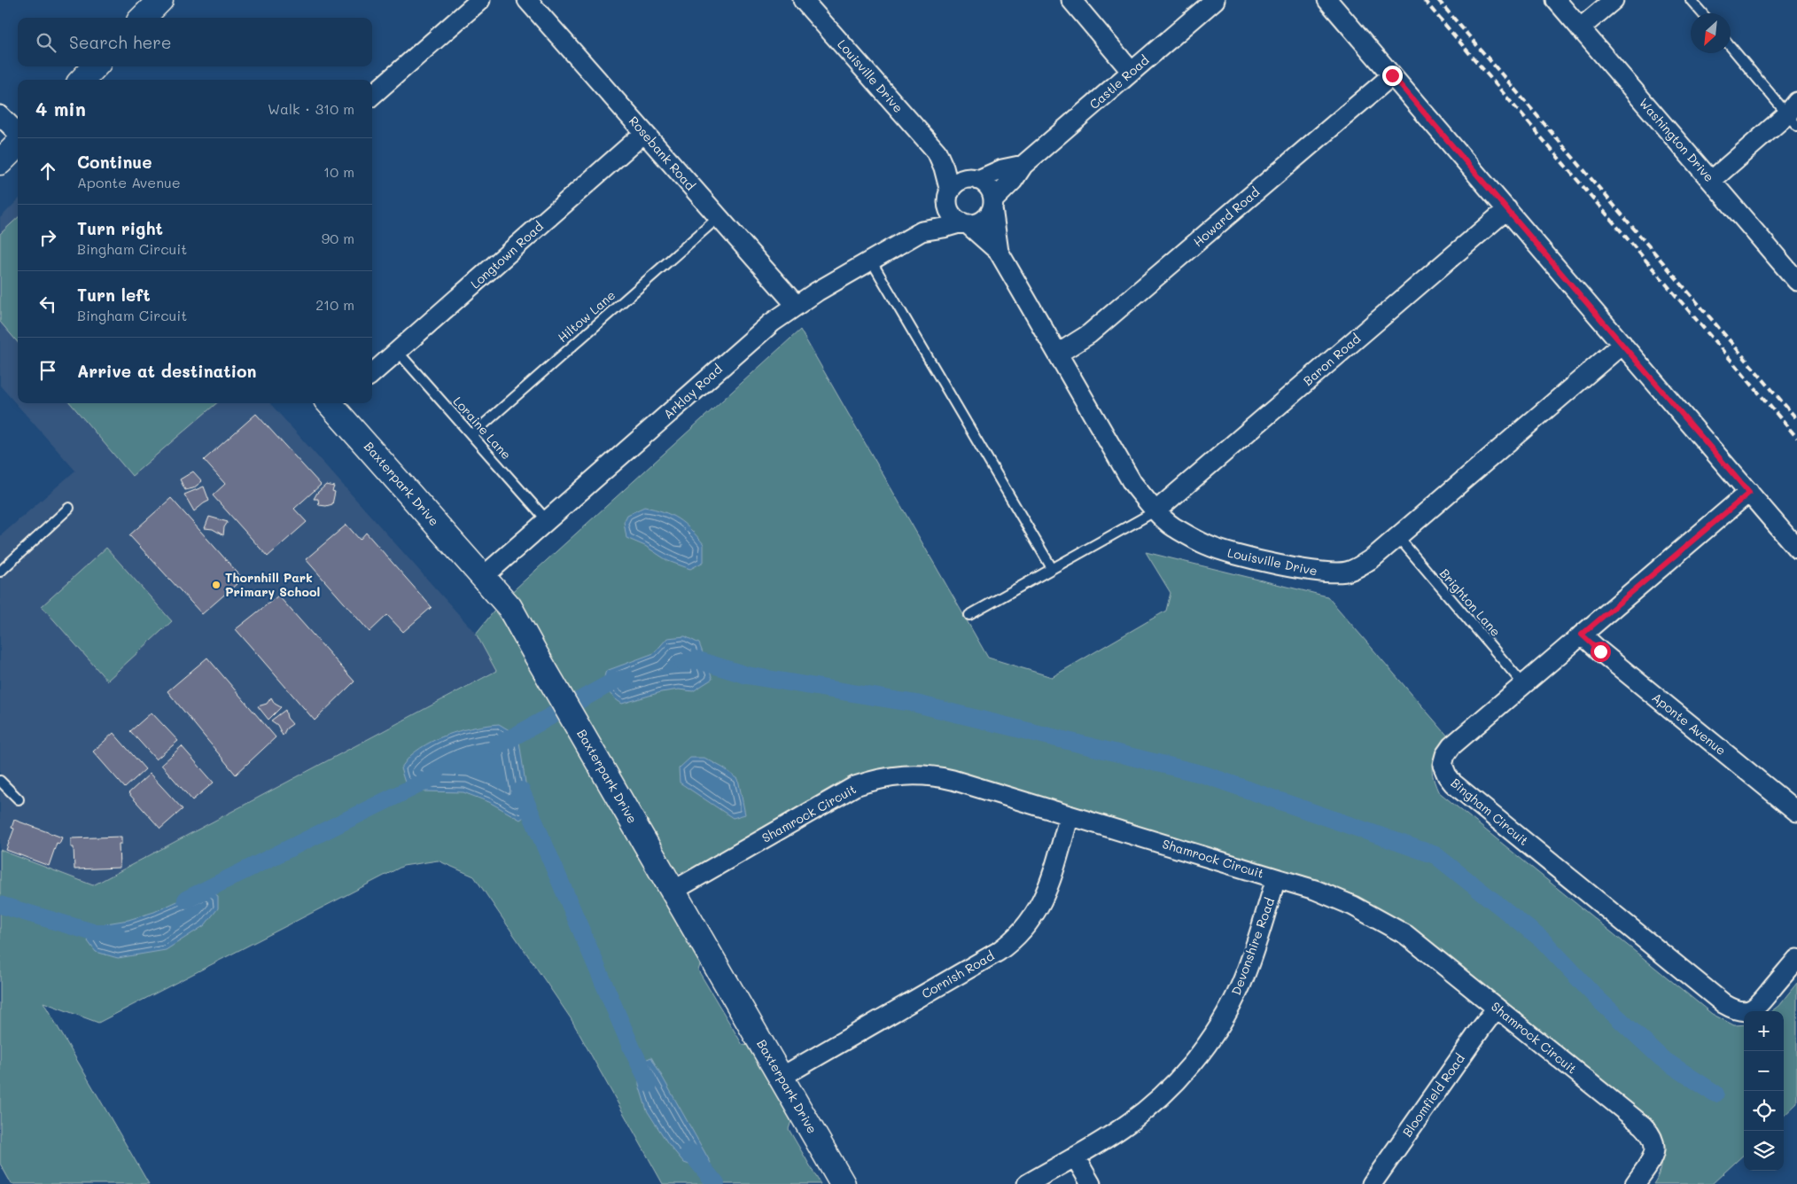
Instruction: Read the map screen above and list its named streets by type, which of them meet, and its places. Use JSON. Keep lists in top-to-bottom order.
{
  "streets": {
    "street": [
      "Louisville Drive",
      "Castle Road",
      "Washington Drive",
      "Rosebank Road",
      "Howard Road",
      "Longtown Road",
      "Baron Road",
      "Arklay Road",
      "Baxterpark Drive",
      "Aponte Avenue",
      "Bingham Circuit",
      "Shamrock Circuit",
      "Devonshire Road",
      "Cornish Road",
      "Bloomfield Road"
    ],
    "lane": ["Hiltow Lane", "Loraine Lane", "Brighton Lane"]
  },
  "crossings": [
    ["Louisville Drive", "Castle Road"],
    ["Louisville Drive", "Howard Road"],
    ["Louisville Drive", "Baron Road"],
    ["Louisville Drive", "Arklay Road"],
    ["Louisville Drive", "Brighton Lane"],
    ["Castle Road", "Arklay Road"],
    ["Rosebank Road", "Longtown Road"],
    ["Rosebank Road", "Hiltow Lane"],
    ["Rosebank Road", "Arklay Road"],
    ["Longtown Road", "Loraine Lane"],
    ["Hiltow Lane", "Loraine Lane"],
    ["Arklay Road", "Loraine Lane"],
    ["Arklay Road", "Baxterpark Drive"],
    ["Baxterpark Drive", "Shamrock Circuit"],
    ["Baxterpark Drive", "Cornish Road"],
    ["Brighton Lane", "Bingham Circuit"],
    ["Aponte Avenue", "Bingham Circuit"],
    ["Shamrock Circuit", "Devonshire Road"],
    ["Shamrock Circuit", "Cornish Road"],
    ["Shamrock Circuit", "Bloomfield Road"]
  ],
  "places": ["Thornhill Park Primary School"],
  "north": "bottom left",
  "page": {
    "search": "Search here",
    "heading": ["4 min", "Walk · 310 m"],
    "list": [
      ["Continue", "Aponte Avenue", "10 m"],
      ["Turn right", "Bingham Circuit", "90 m"],
      ["Turn left", "Bingham Circuit", "210 m"],
      "Arrive at destination"
    ],
    "map_buttons": ["+", "−"]
  }
}
